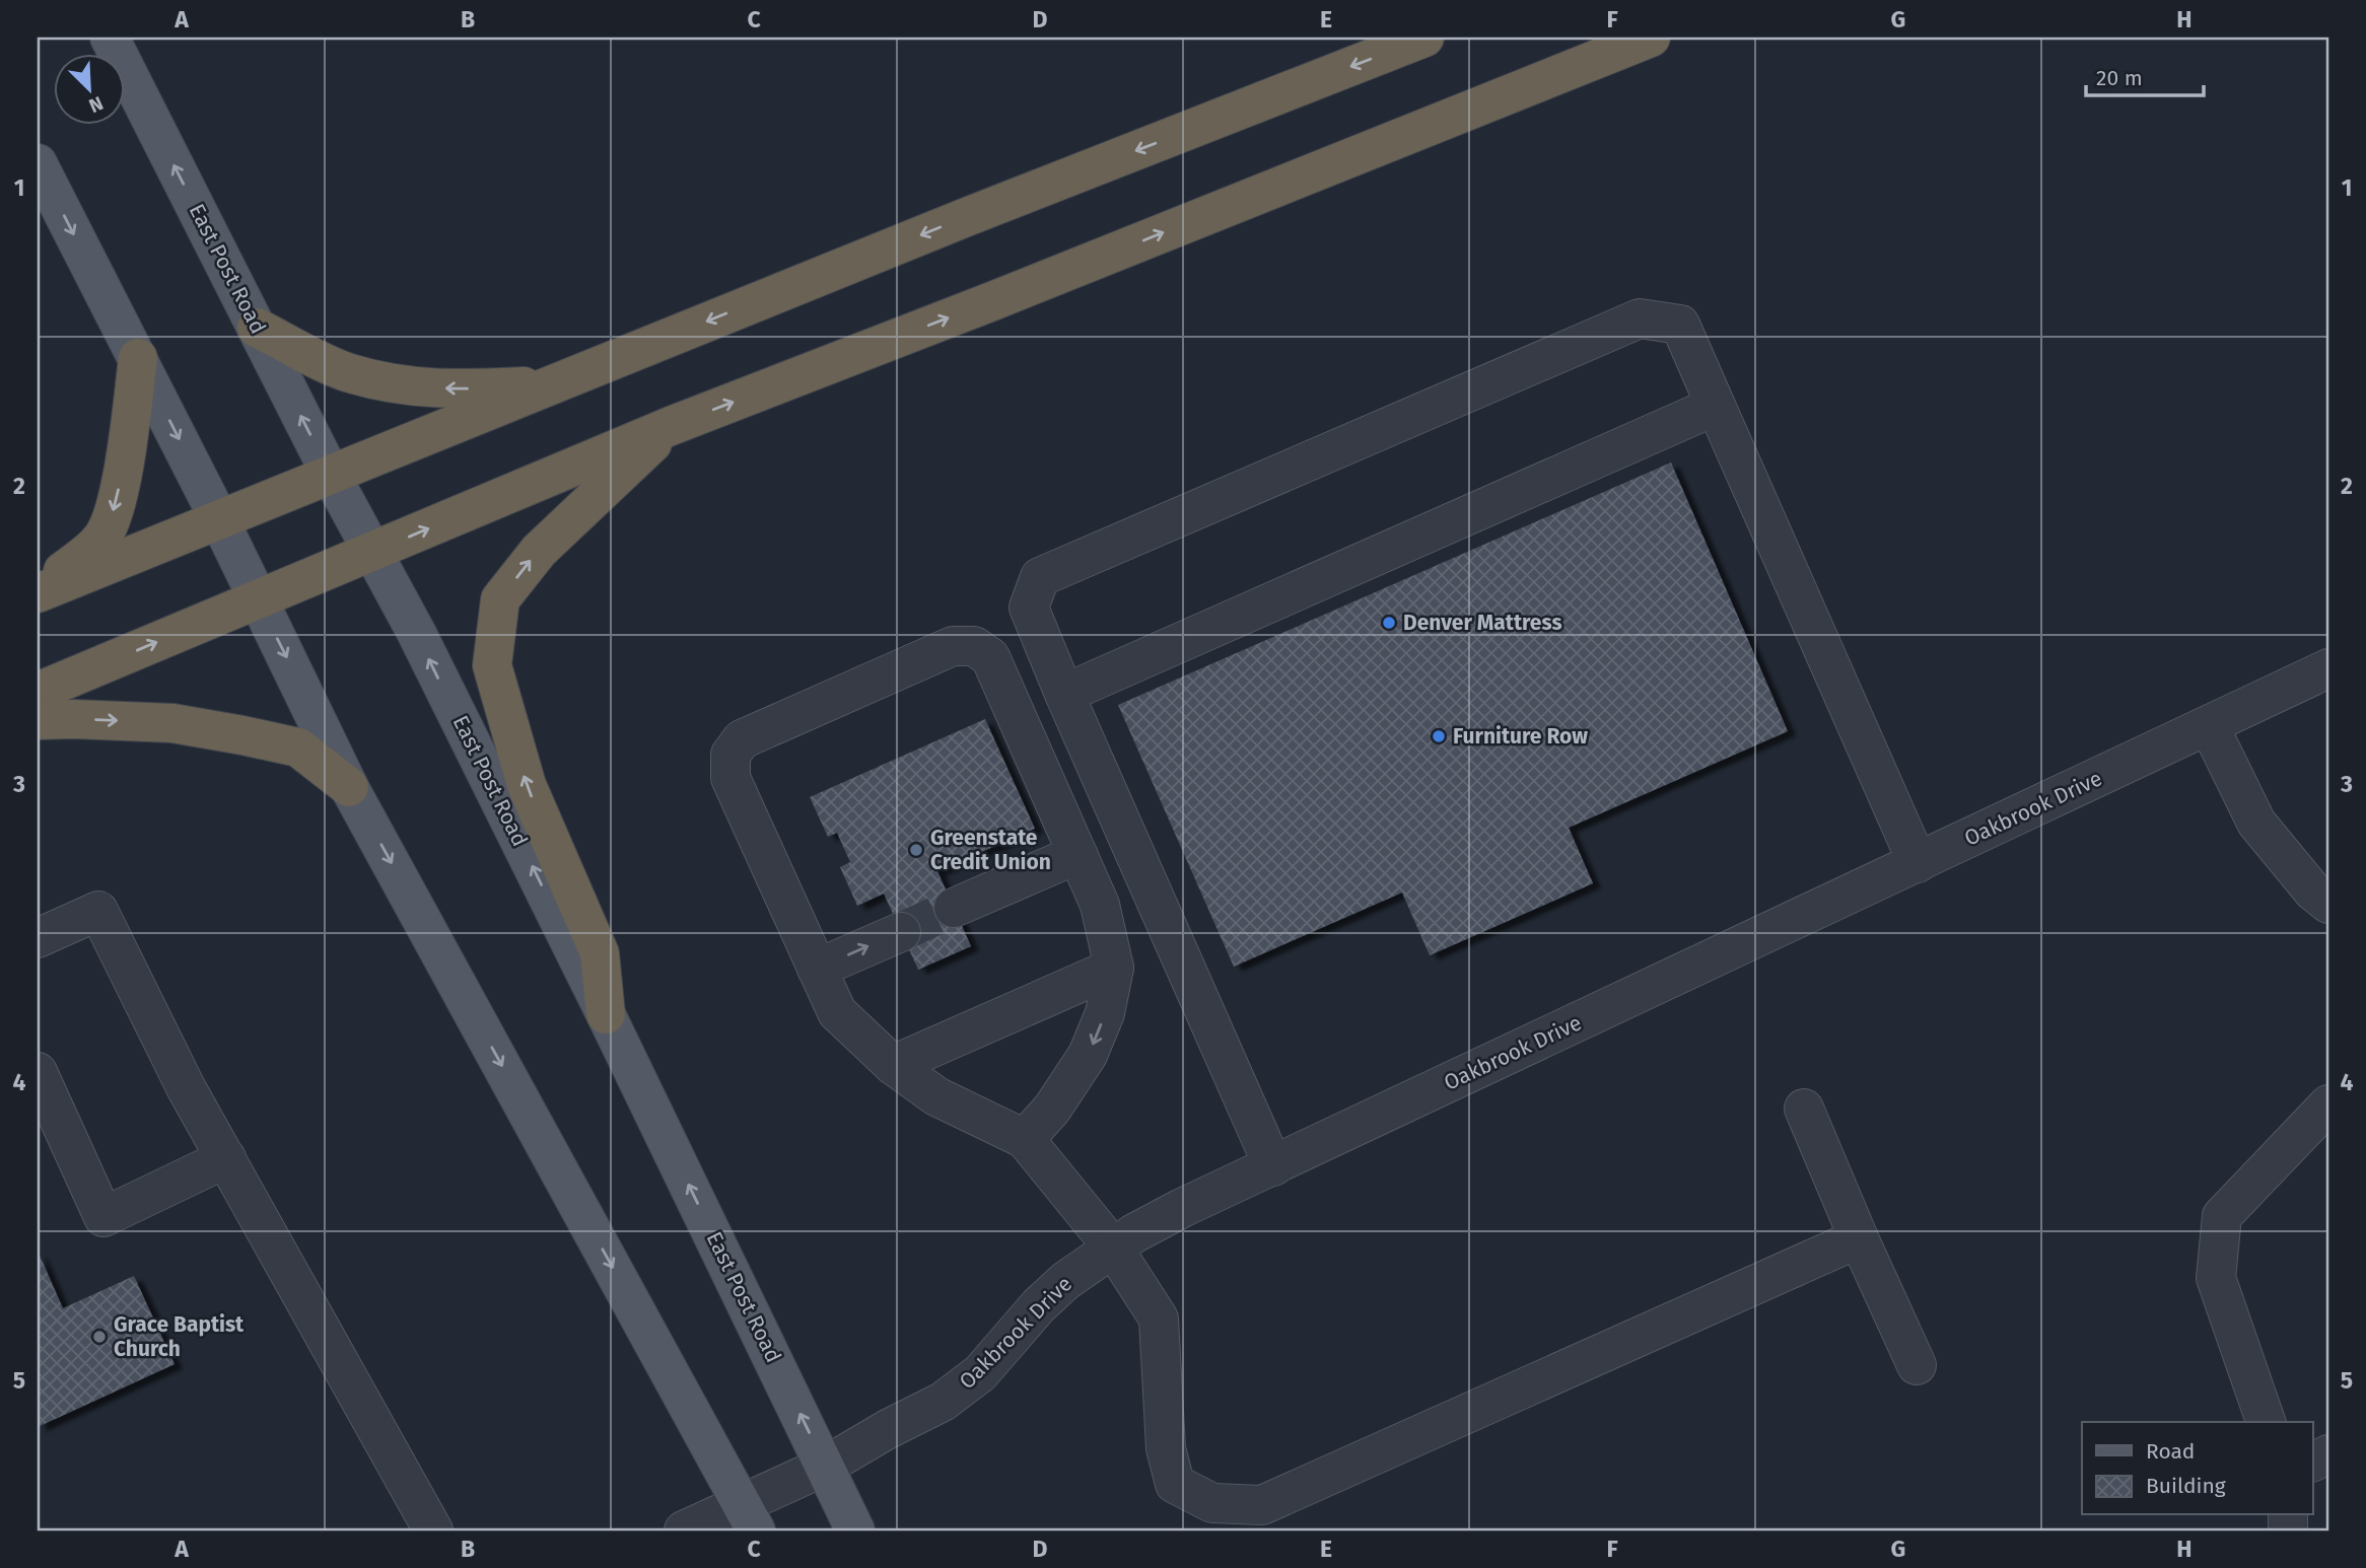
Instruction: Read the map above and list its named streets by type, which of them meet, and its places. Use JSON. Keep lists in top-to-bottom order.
{
  "streets": {
    "main road": ["East Post Road"],
    "street": ["Oakbrook Drive"]
  },
  "crossings": [
    ["East Post Road", "Oakbrook Drive"]
  ],
  "places": [
    "Denver Mattress",
    "Furniture Row",
    "Greenstate Credit Union",
    "Grace Baptist Church"
  ],
  "legend": ["Road", "Building"],
  "scale_bar": "20 m",
  "north": "bottom right",
  "grid": {
    "columns": [
      "A",
      "B",
      "C",
      "D",
      "E",
      "F",
      "G",
      "H"
    ],
    "rows": [
      "1",
      "2",
      "3",
      "4",
      "5"
    ]
  }
}
